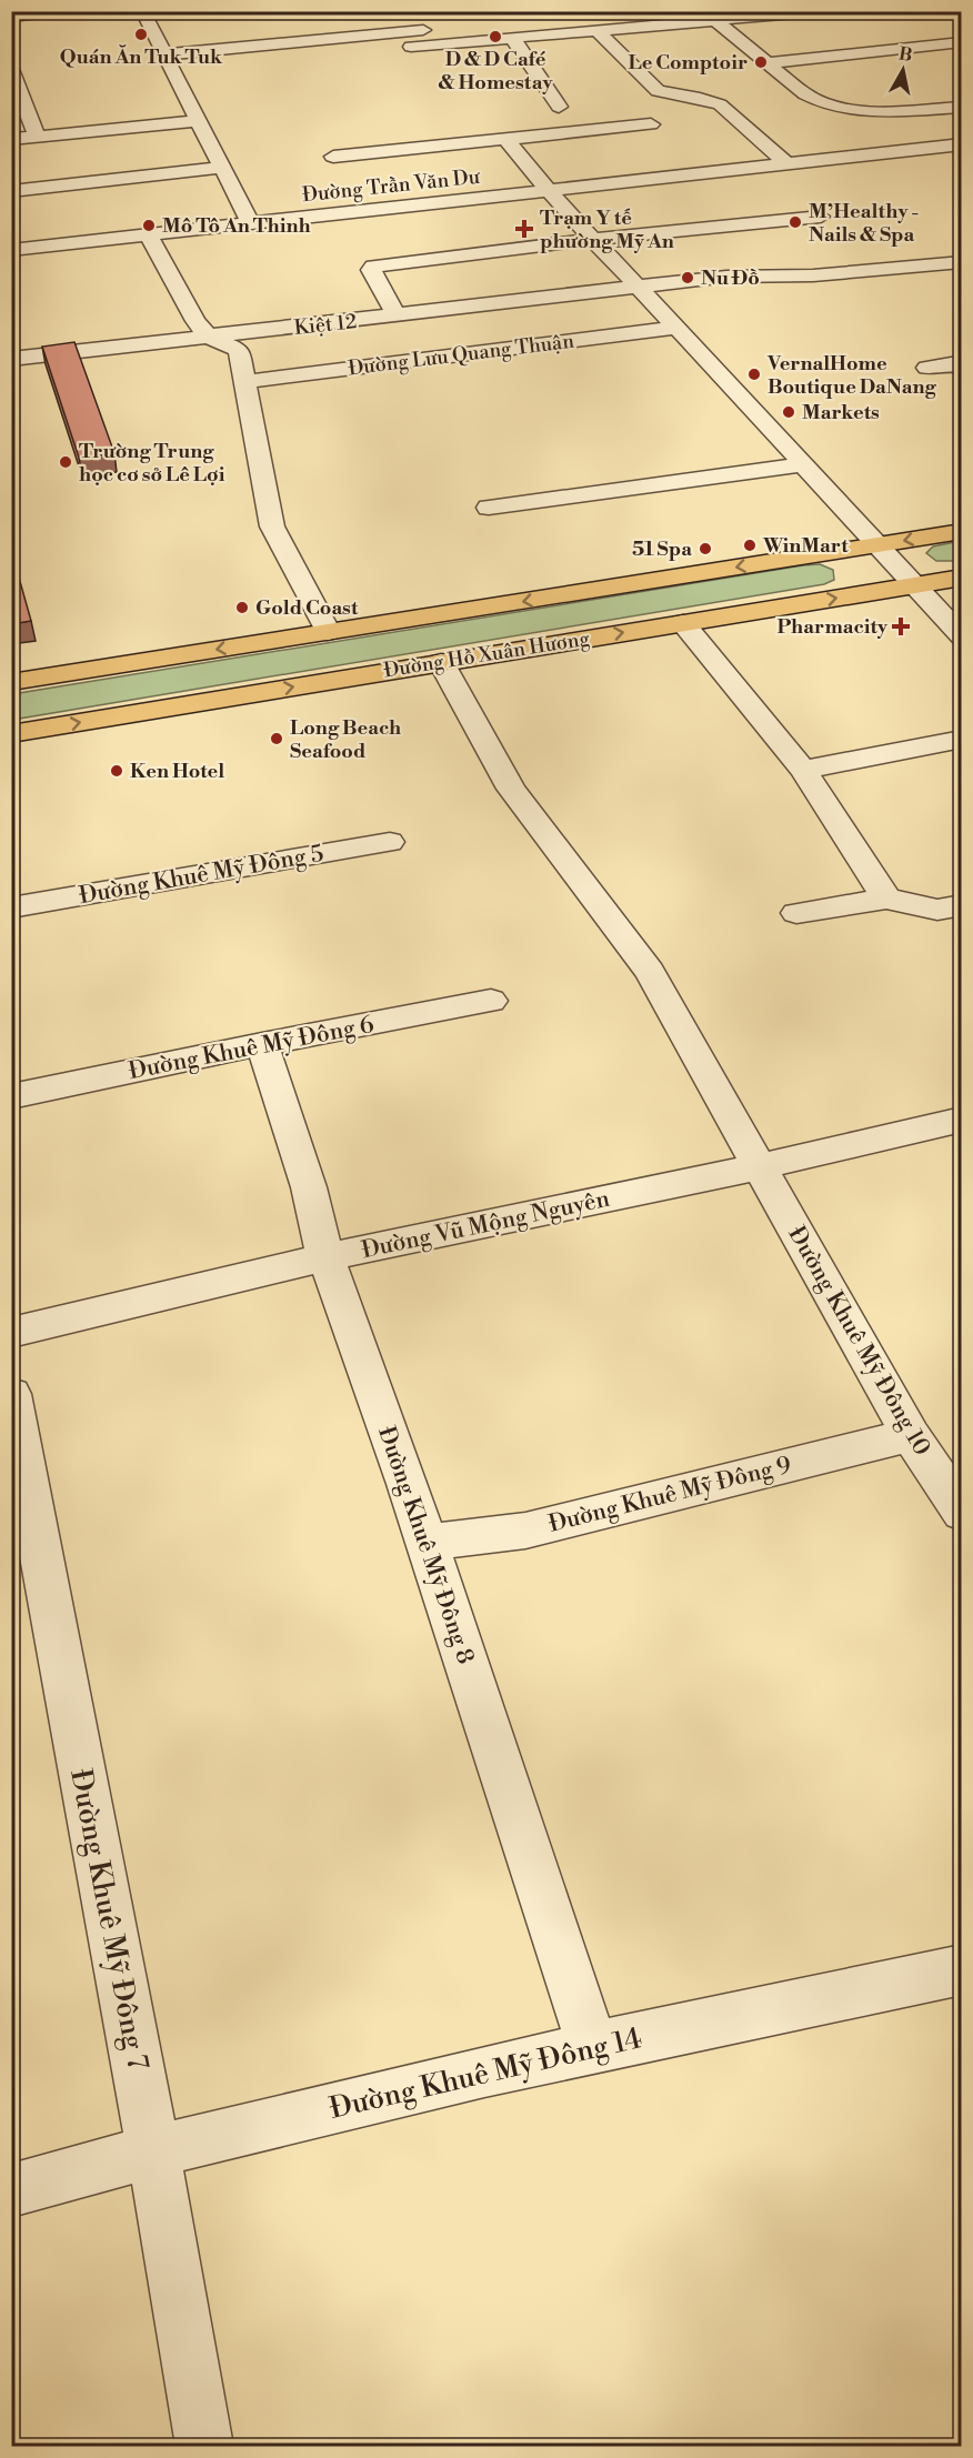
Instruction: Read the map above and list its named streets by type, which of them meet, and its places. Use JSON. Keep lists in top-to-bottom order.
{
  "streets": {
    "main road": ["Đường Hồ Xuân Hương"],
    "street": [
      "Đường Trần Văn Dư",
      "Kiệt 12",
      "Đường Lưu Quang Thuận",
      "Đường Khuê Mỹ Đông 5",
      "Đường Khuê Mỹ Đông 6",
      "Đường Vũ Mộng Nguyên",
      "Đường Khuê Mỹ Đông 10",
      "Đường Khuê Mỹ Đông 9",
      "Đường Khuê Mỹ Đông 8",
      "Đường Khuê Mỹ Đông 7",
      "Đường Khuê Mỹ Đông 14"
    ]
  },
  "crossings": [
    ["Kiệt 12", "Đường Lưu Quang Thuận"],
    ["Đường Hồ Xuân Hương", "Đường Khuê Mỹ Đông 10"],
    ["Đường Khuê Mỹ Đông 6", "Đường Khuê Mỹ Đông 8"],
    ["Đường Vũ Mộng Nguyên", "Đường Khuê Mỹ Đông 10"],
    ["Đường Vũ Mộng Nguyên", "Đường Khuê Mỹ Đông 8"],
    ["Đường Khuê Mỹ Đông 10", "Đường Khuê Mỹ Đông 9"],
    ["Đường Khuê Mỹ Đông 9", "Đường Khuê Mỹ Đông 8"],
    ["Đường Khuê Mỹ Đông 8", "Đường Khuê Mỹ Đông 14"],
    ["Đường Khuê Mỹ Đông 7", "Đường Khuê Mỹ Đông 14"]
  ],
  "places": {
    "other": [
      "Quán Ăn Tuk Tuk",
      "D & D Café & Homestay",
      "Le Comptoir",
      "M’Healthy - Nails & Spa",
      "Mô Tô An Thinh",
      "Nu Đồ",
      "VernalHome Boutique DaNang",
      "Markets",
      "Trường Trung học cơ sở Lê Lợi",
      "WinMart",
      "51 Spa",
      "Gold Coast",
      "Long Beach Seafood",
      "Ken Hotel"
    ],
    "health": ["Trạm Y tế phường Mỹ An", "Pharmacity"]
  },
  "north": "top"
}
